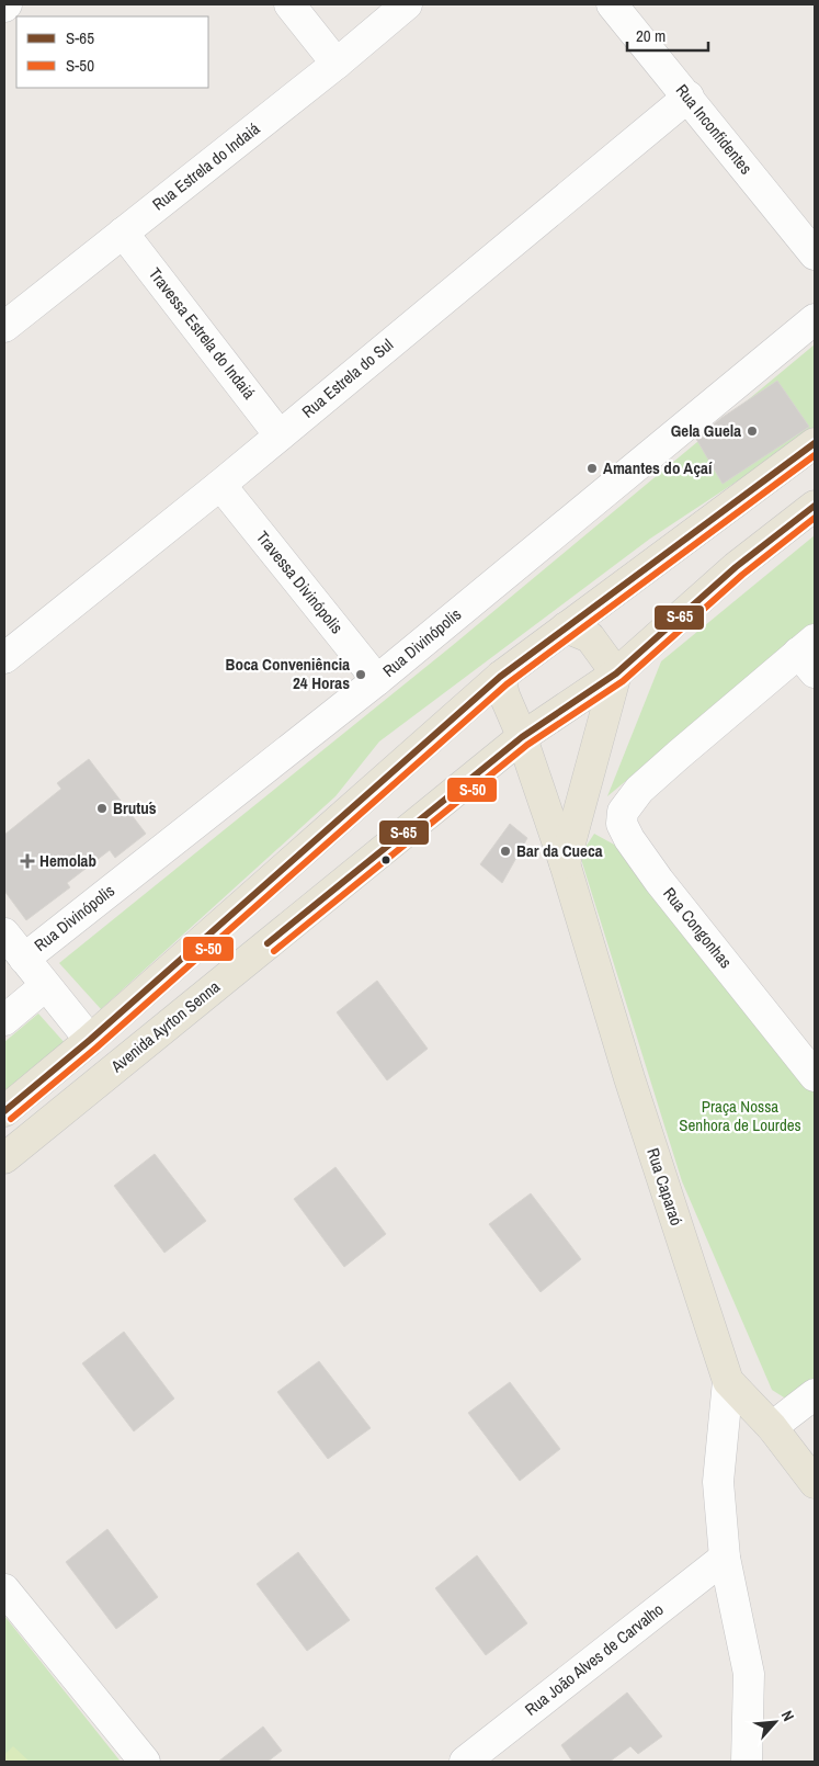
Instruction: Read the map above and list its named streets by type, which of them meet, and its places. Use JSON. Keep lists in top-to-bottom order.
{
  "streets": {
    "main road": ["Avenida Ayrton Senna", "Rua Caparaó"],
    "street": [
      "Rua Inconfidentes",
      "Rua Estrela do Indaiá",
      "Travessa Estrela do Indaiá",
      "Rua Estrela do Sul",
      "Travessa Divinópolis",
      "Rua Divinópolis",
      "Rua Congonhas",
      "Rua João Alves de Carvalho"
    ]
  },
  "crossings": [
    ["Rua Inconfidentes", "Rua Estrela do Sul"],
    ["Rua Estrela do Indaiá", "Travessa Estrela do Indaiá"],
    ["Travessa Estrela do Indaiá", "Rua Estrela do Sul"],
    ["Rua Estrela do Sul", "Travessa Divinópolis"],
    ["Travessa Divinópolis", "Rua Divinópolis"],
    ["Avenida Ayrton Senna", "Rua Caparaó"]
  ],
  "parks": ["Praça Nossa Senhora de Lourdes"],
  "places": {
    "other": [
      "Gela Guela",
      "Amantes do Açaí",
      "Boca Conveniência 24 Horas",
      "Brutu´s",
      "Bar da Cueca"
    ],
    "health": ["Hemolab"]
  },
  "lines": ["transit line S-65", "transit line S-50"],
  "legend": ["S-65", "S-50"],
  "scale_bar": "20 m",
  "north": "top right"
}
